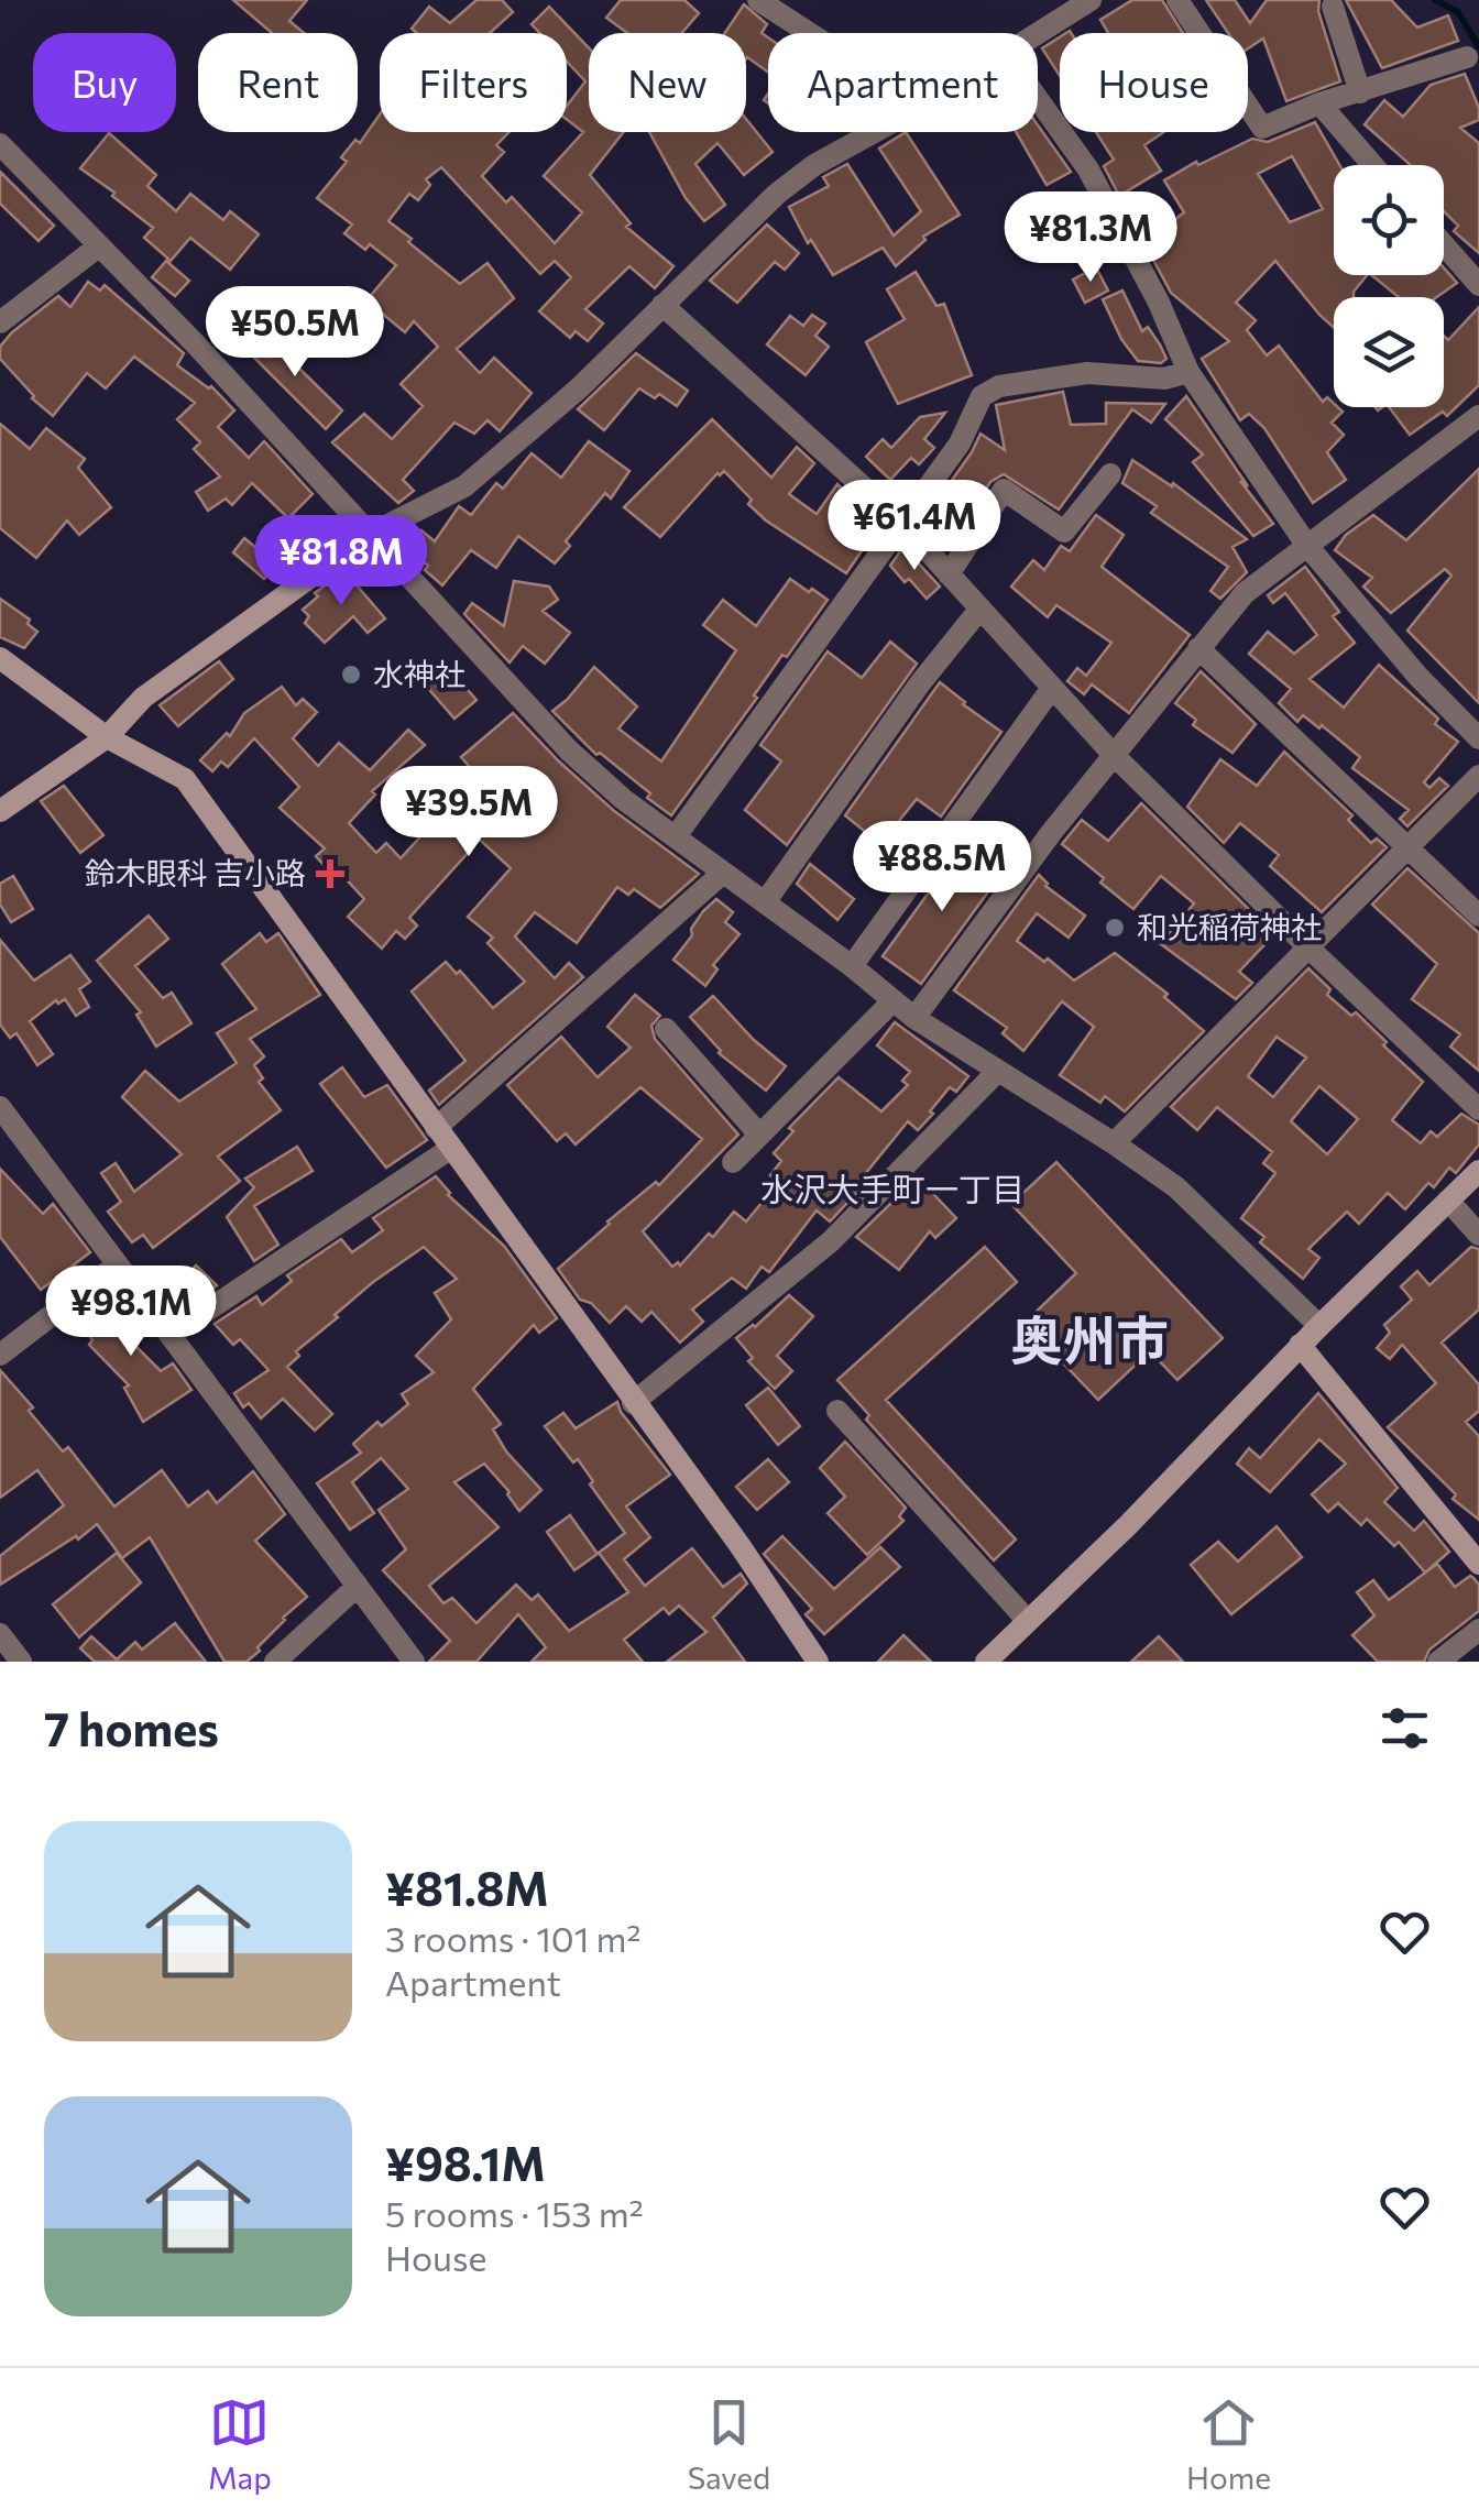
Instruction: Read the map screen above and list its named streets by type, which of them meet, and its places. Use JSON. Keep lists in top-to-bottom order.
{
  "districts": ["水沢大手町一丁目", "奥州市"],
  "places": {
    "other": ["水神社", "和光稲荷神社"],
    "health": ["鈴木眼科 吉小路"]
  },
  "page": {
    "chip": [
      "Buy",
      "Rent",
      "Filters",
      "New",
      "Apartment",
      "House"
    ],
    "price": [
      "¥81.3M",
      "¥50.5M",
      "¥61.4M",
      "¥81.8M",
      "¥39.5M",
      "¥88.5M",
      "¥98.1M"
    ],
    "heading": "7 homes",
    "list": [
      {
        "name": "¥81.8M",
        "note": "3 rooms · 101 m² · Apartment"
      },
      {
        "name": "¥98.1M",
        "note": "5 rooms · 153 m² · House"
      }
    ],
    "tabs": ["Map", "Saved", "Home"]
  }
}
